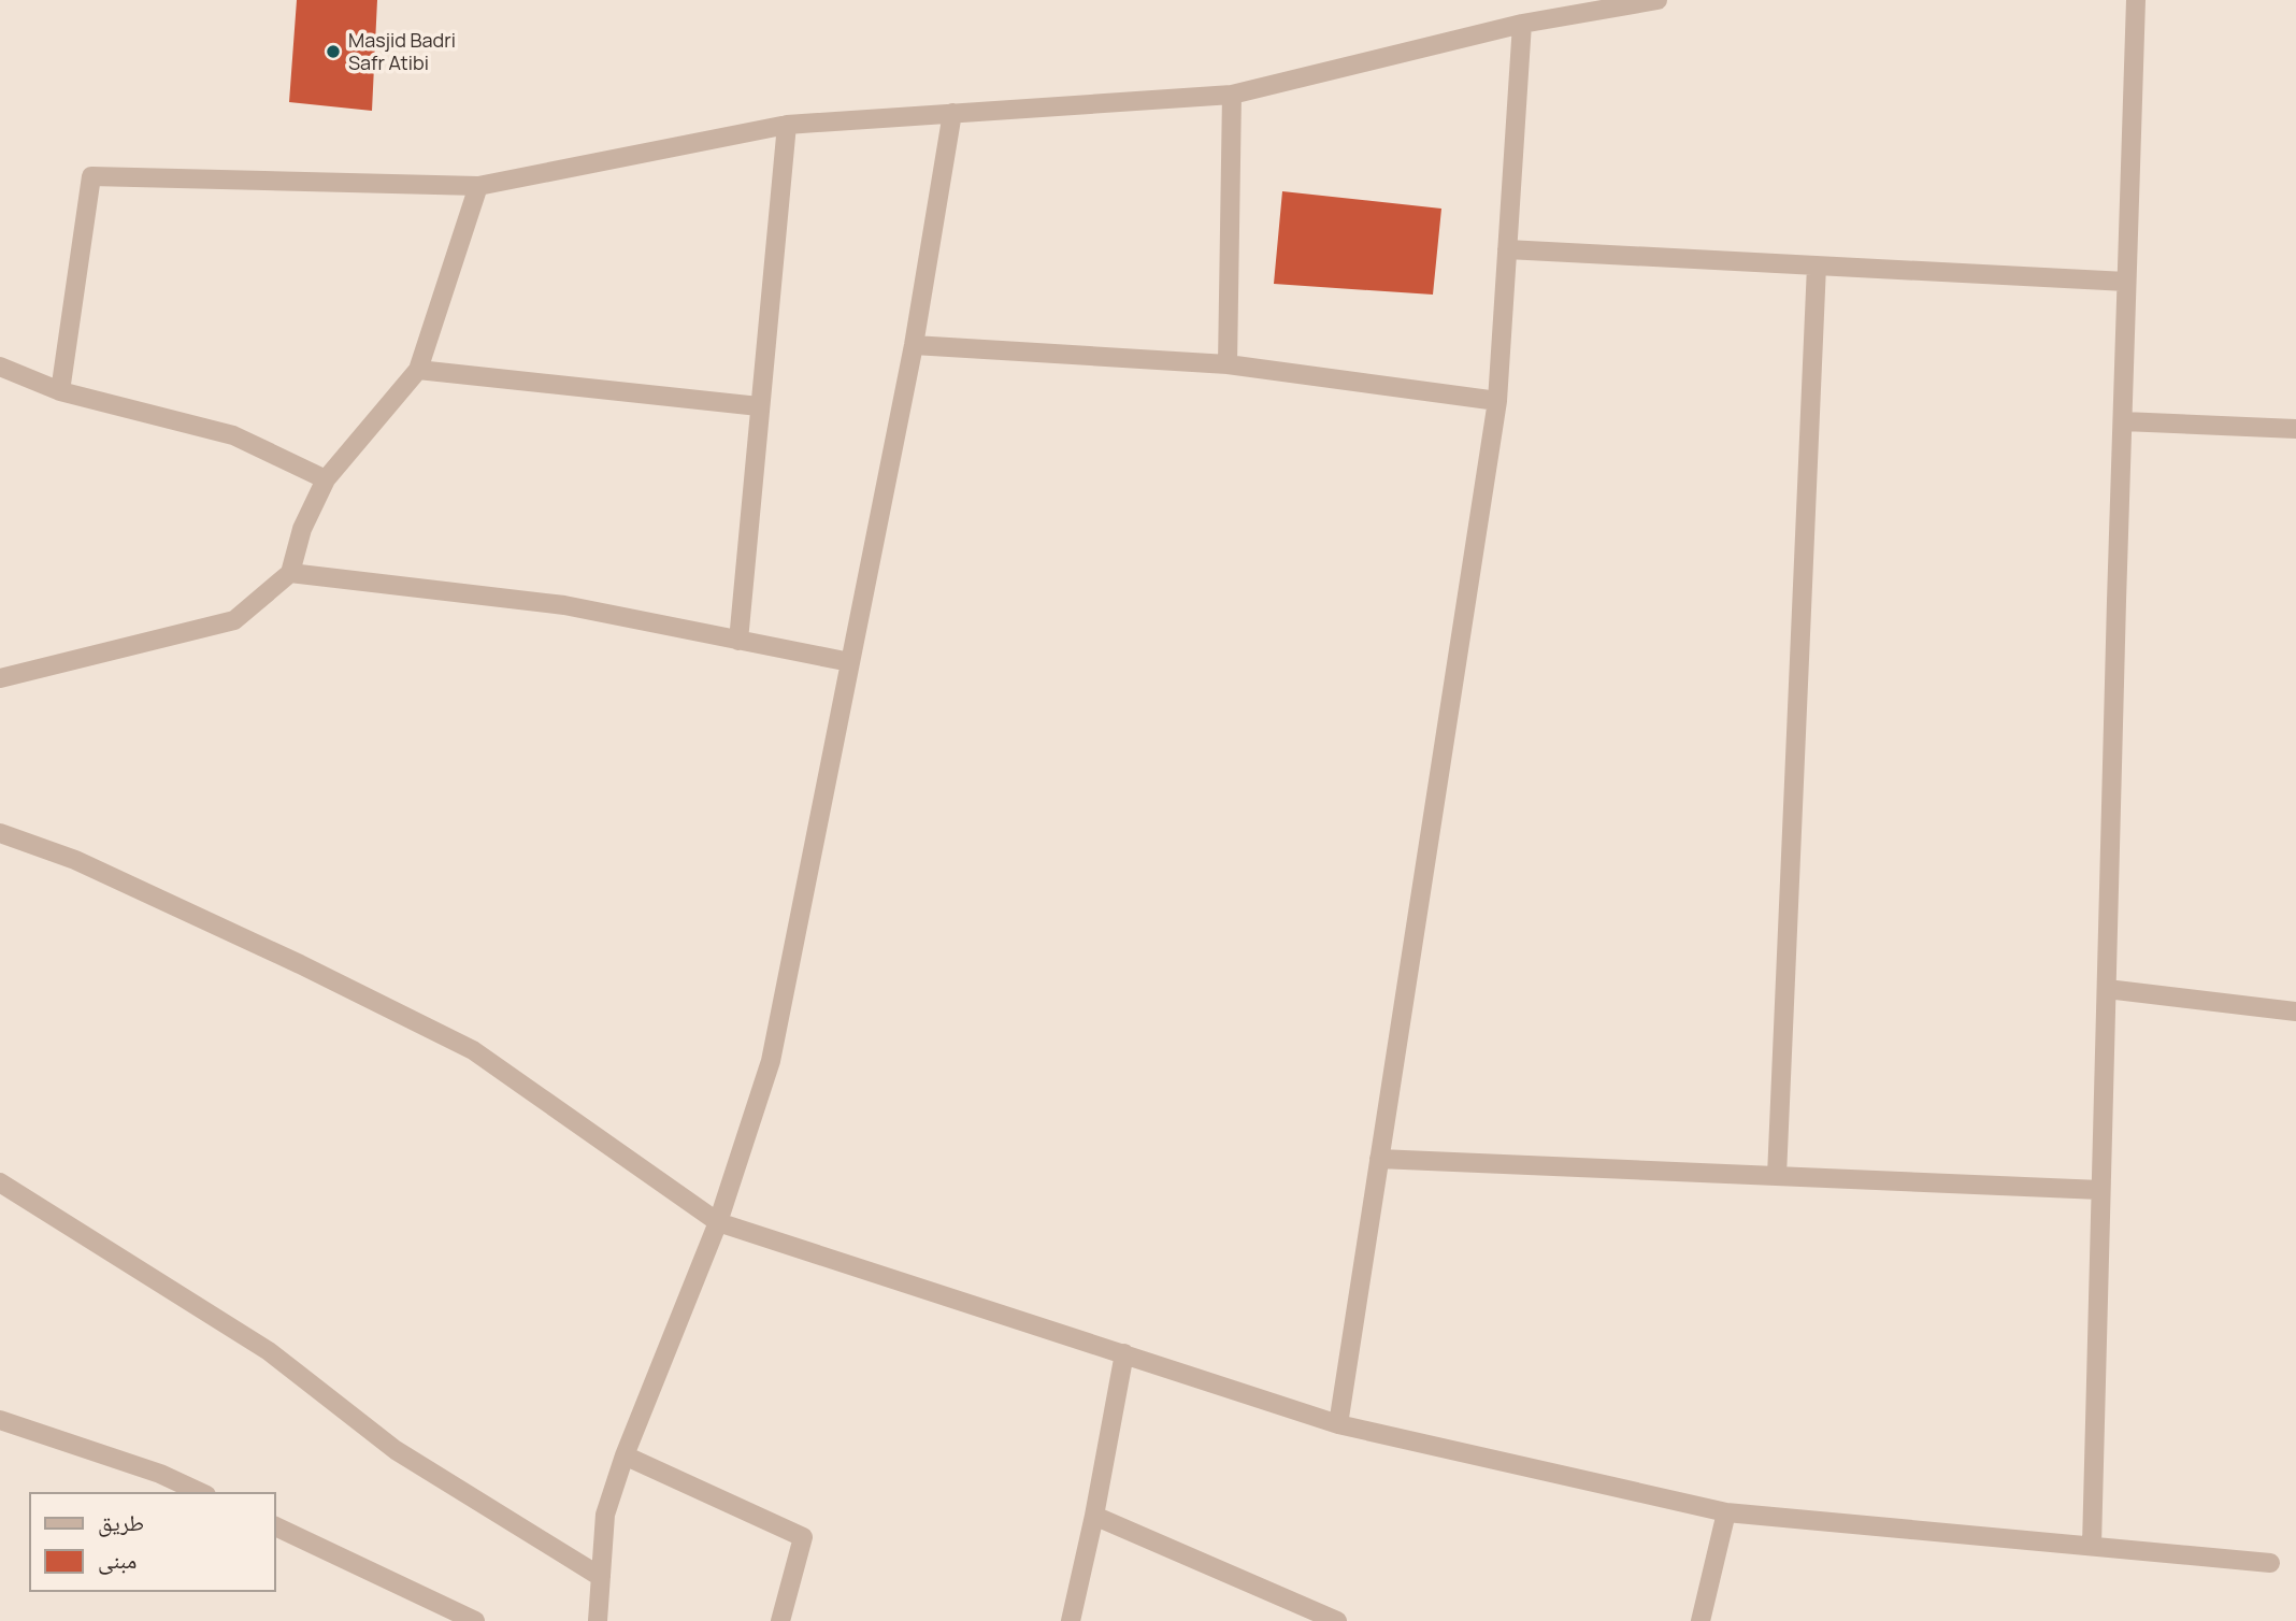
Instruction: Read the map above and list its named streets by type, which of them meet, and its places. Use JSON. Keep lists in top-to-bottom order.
{
  "places": ["Masjid Badri Safr Atibi"],
  "legend": ["طريق", "مبنى"]
}
